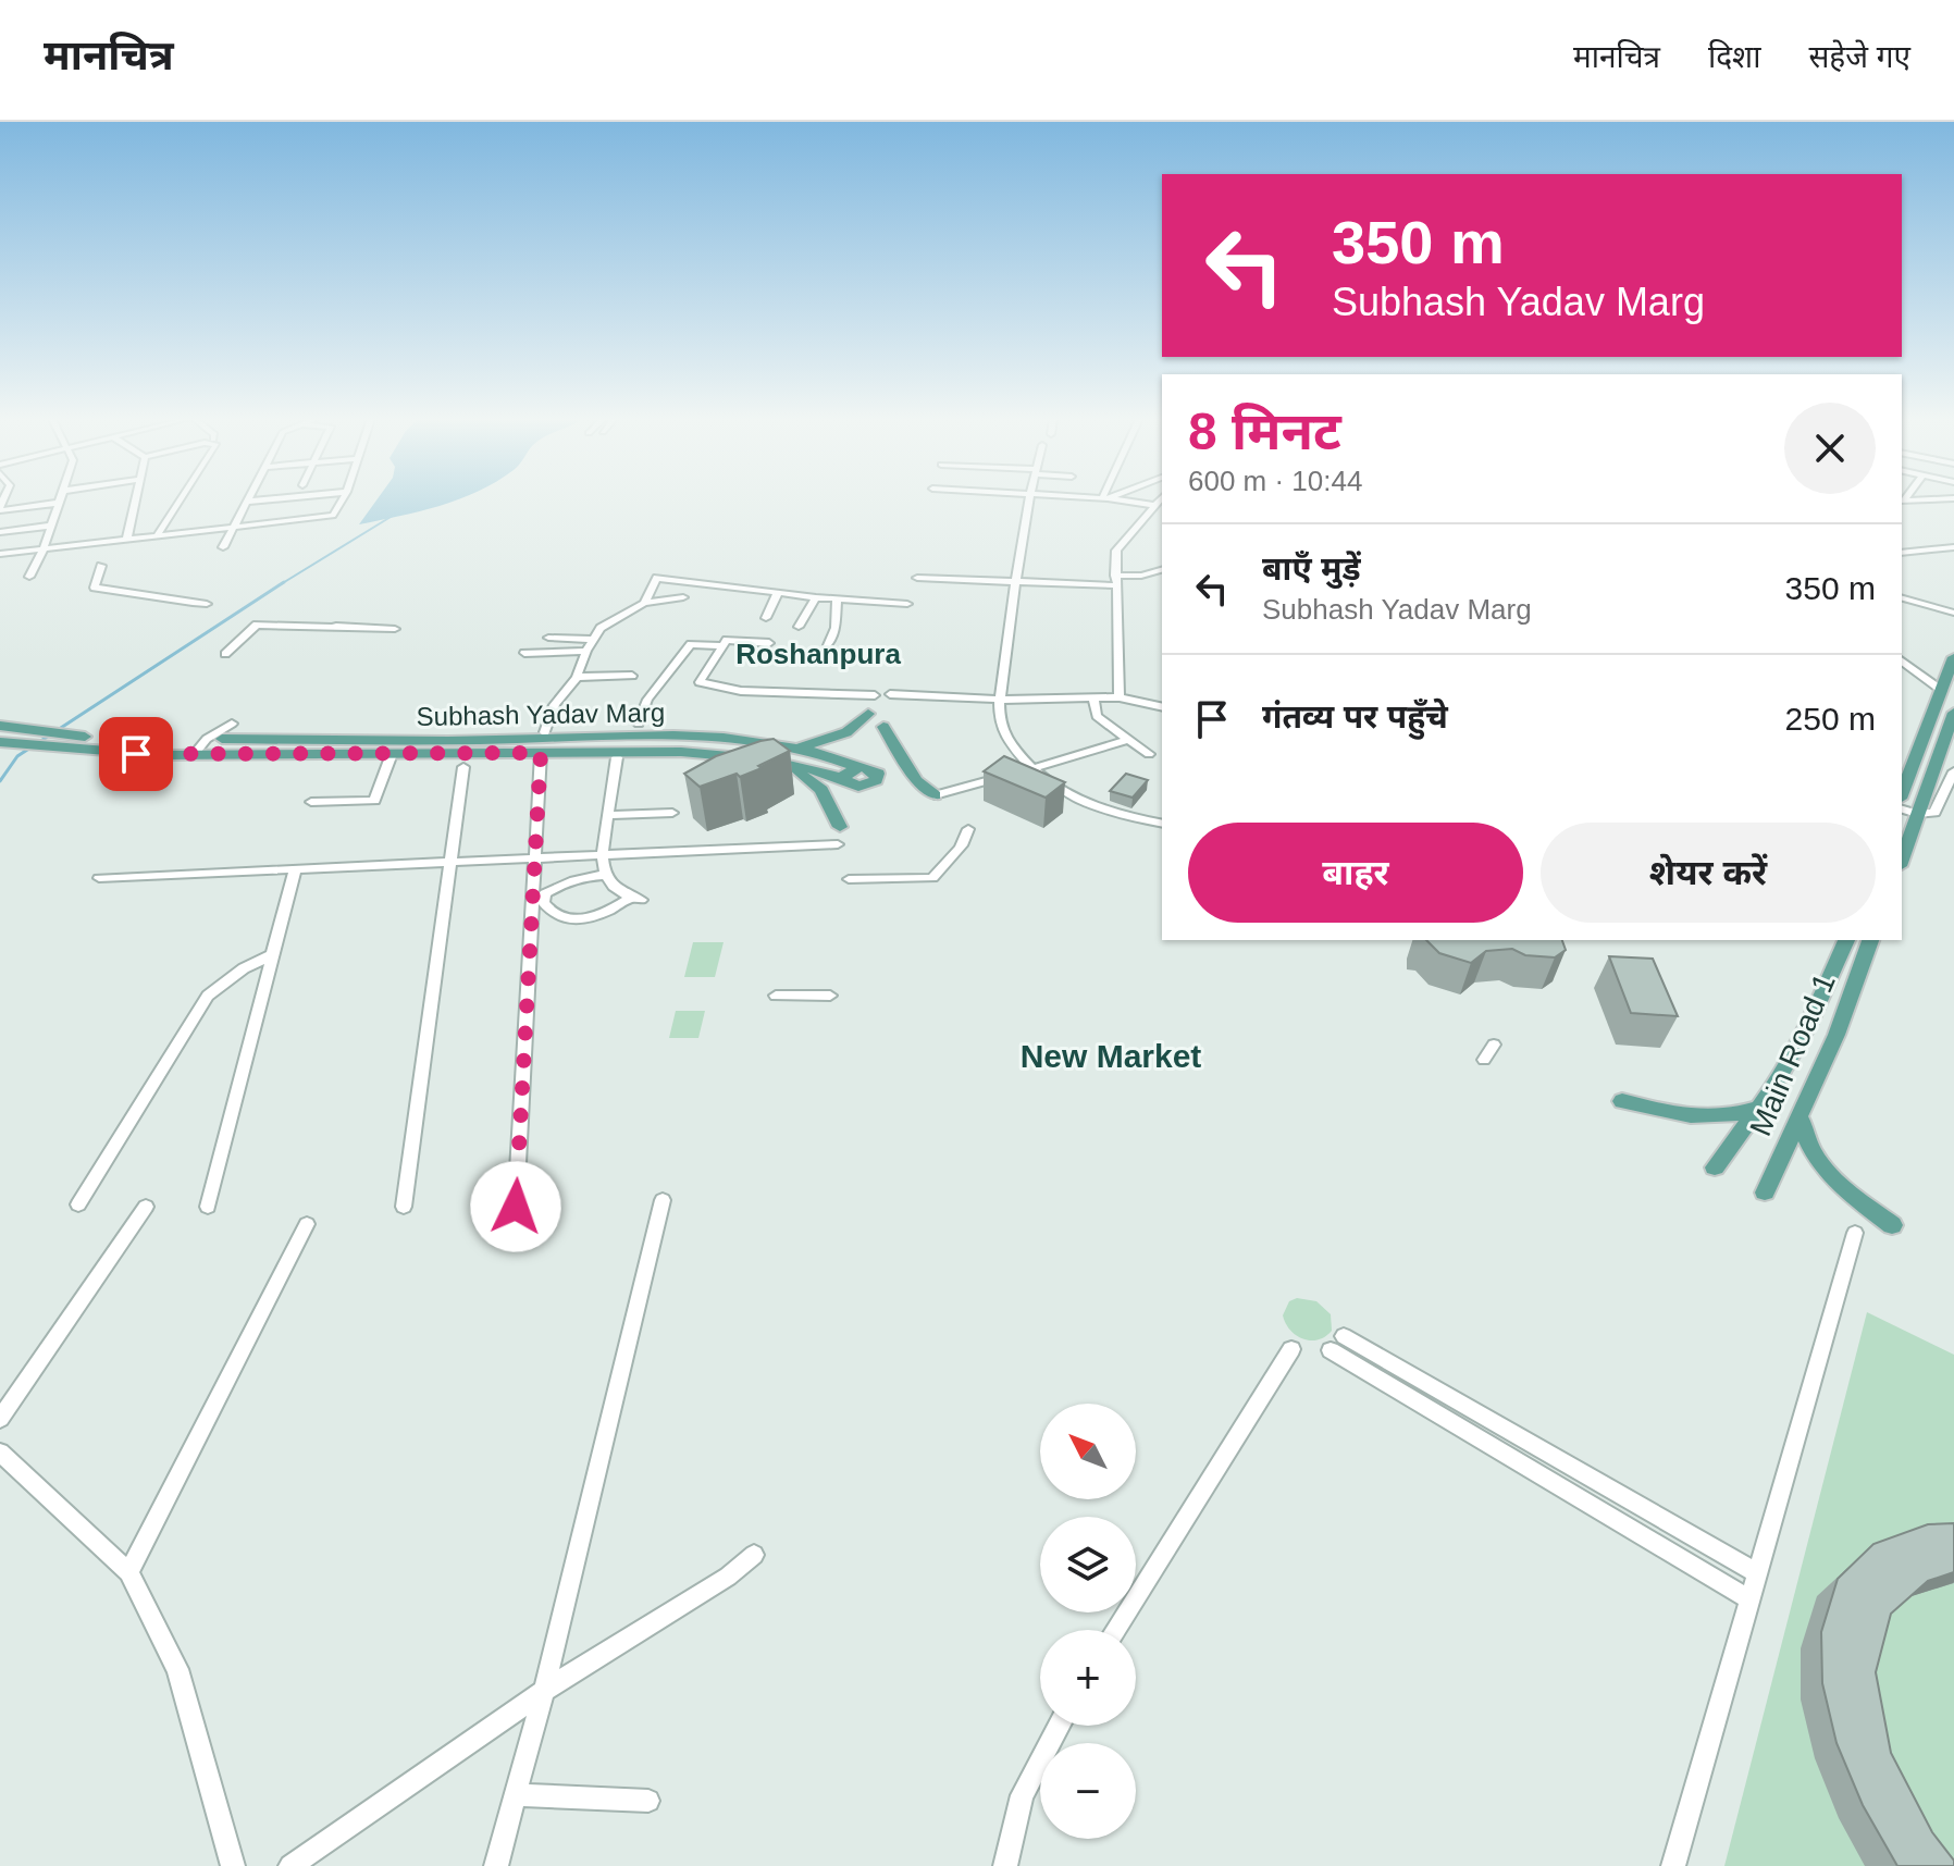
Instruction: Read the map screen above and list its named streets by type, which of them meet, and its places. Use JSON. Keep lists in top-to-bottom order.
{
  "streets": {
    "main road": ["Subhash Yadav Marg", "Main Road 1"]
  },
  "districts": ["Roshanpura", "New Market"],
  "north": "top left",
  "page": {
    "header": "मानचित्र",
    "nav": ["मानचित्र", "दिशा", "सहेजे गए"],
    "turn": ["350 m", "Subhash Yadav Marg"],
    "heading": ["8 मिनट", "600 m · 10:44"],
    "list": [
      {
        "name": "बाएँ मुड़ें",
        "note": "Subhash Yadav Marg",
        "value": "350 m"
      },
      {
        "name": "गंतव्य पर पहुँचे",
        "value": "250 m"
      }
    ],
    "buttons": ["बाहर", "शेयर करें"],
    "map_buttons": ["+", "−"]
  }
}
